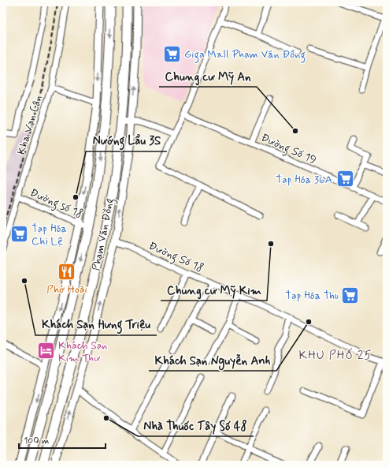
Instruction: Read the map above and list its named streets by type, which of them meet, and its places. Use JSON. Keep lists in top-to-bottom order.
{
  "streets": {
    "highway": ["Phạm Văn Đồng"],
    "street": [
      "Kha Vạn Cân",
      "Đường Số 19",
      "Đường số 18",
      "Đường Số 18"
    ]
  },
  "crossings": [
    ["Kha Vạn Cân", "Đường số 18"],
    ["Đường số 18", "Phạm Văn Đồng"],
    ["Phạm Văn Đồng", "Đường Số 18"]
  ],
  "districts": ["KHU PHỐ 25"],
  "places": {
    "supermarket": [
      "Giga Mall Phạm Văn Đồng",
      "Tạp Hóa 36A",
      "Tạp Hóa Chị Lệ",
      "Tạp Hóa Thu"
    ],
    "other": [
      "Chung cư Mỹ An",
      "Nướng Lẩu 3S",
      "Chung cư Mỹ Kim",
      "Khách Sạn Hưng Triệu",
      "Khách Sạn Nguyễn Anh",
      "Nhà Thuốc Tây Số 48"
    ],
    "restaurant": ["Phở Hoài"],
    "hotel": ["Khách Sạn Kim Thư"]
  },
  "scale_bar": "100 m"
}
